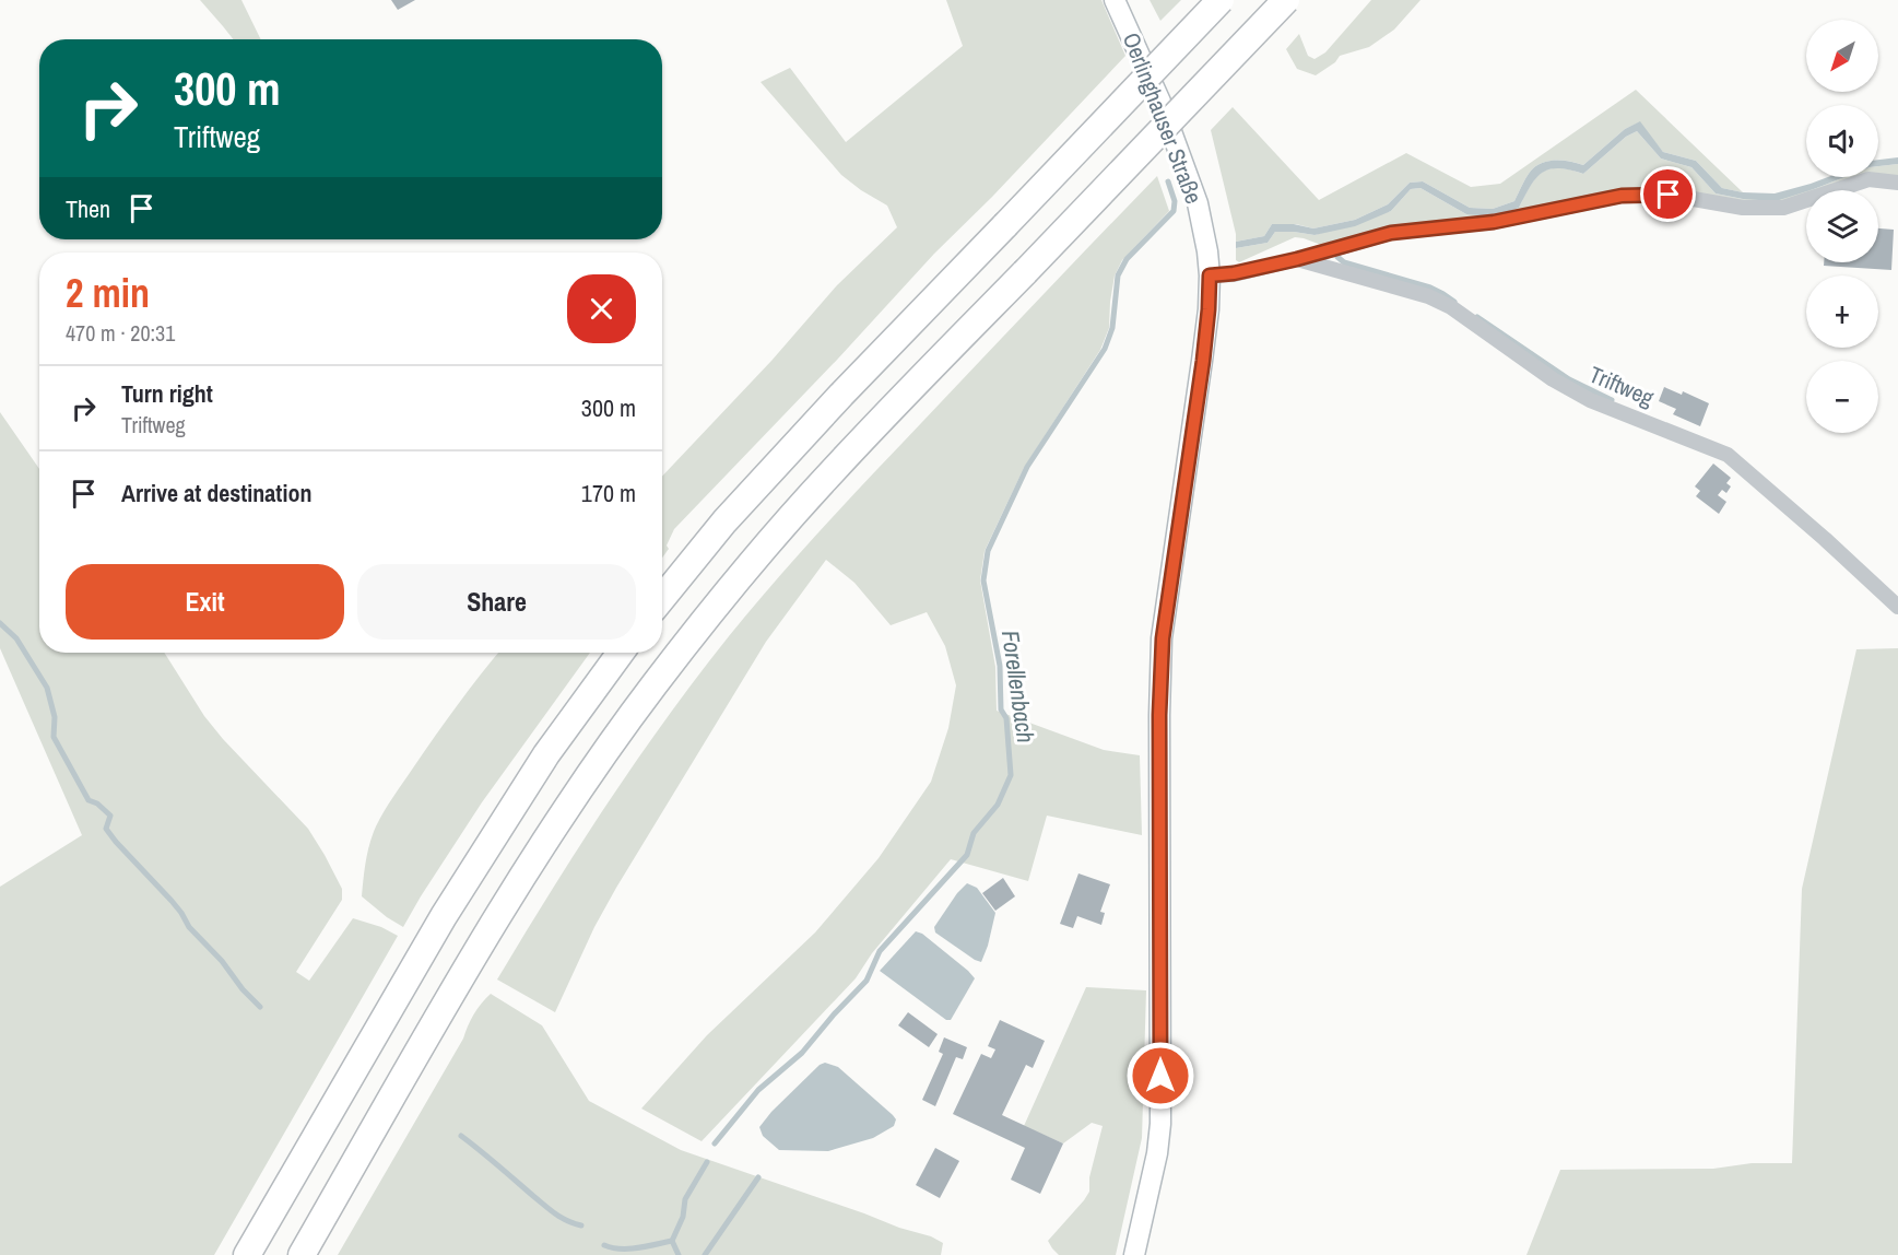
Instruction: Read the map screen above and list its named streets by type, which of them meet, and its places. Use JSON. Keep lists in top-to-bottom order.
{
  "streets": {
    "main road": ["Oerlinghauser Straße"],
    "street": ["Triftweg"]
  },
  "crossings": [
    ["Oerlinghauser Straße", "Triftweg"]
  ],
  "water": ["Forellenbach"],
  "north": "bottom left",
  "page": {
    "map_buttons": ["+", "−"],
    "turn": ["300 m", "Triftweg"],
    "then": "Then",
    "heading": ["2 min", "470 m · 20:31"],
    "list": [
      {
        "name": "Turn right",
        "note": "Triftweg",
        "value": "300 m"
      },
      {
        "name": "Arrive at destination",
        "value": "170 m"
      }
    ],
    "buttons": ["Exit", "Share"]
  }
}
